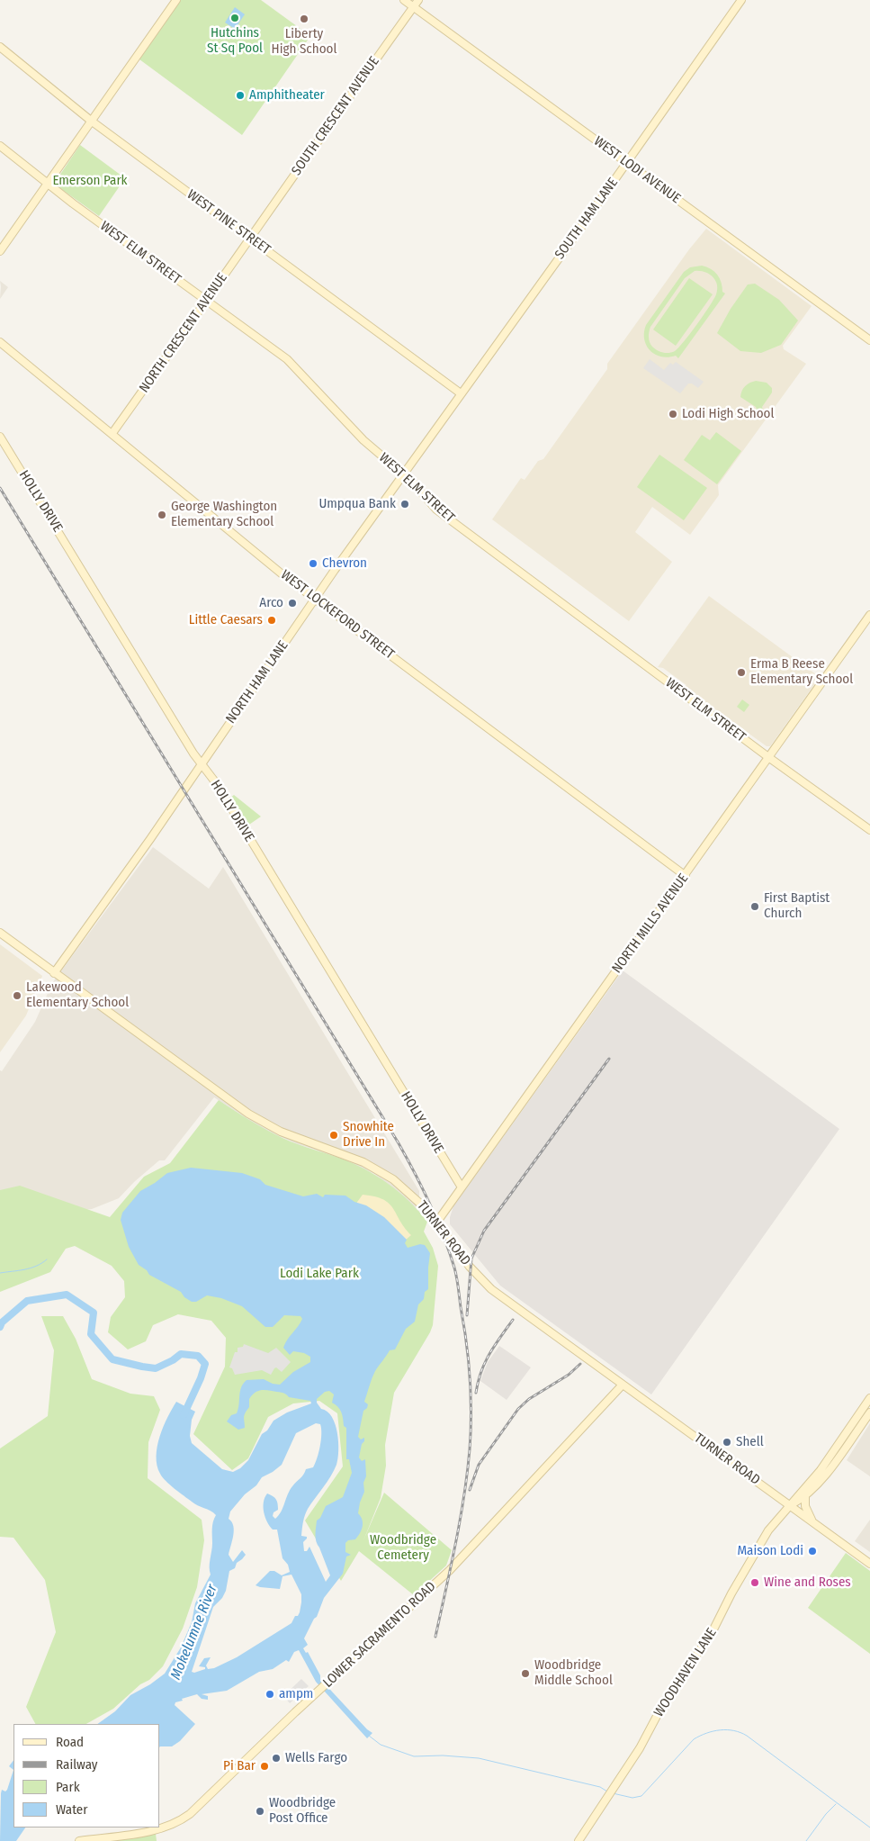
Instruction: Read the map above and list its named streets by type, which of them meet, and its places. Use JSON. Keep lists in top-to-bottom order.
{
  "streets": {
    "street": [
      "SOUTH CRESCENT AVENUE",
      "WEST LODI AVENUE",
      "SOUTH HAM LANE",
      "WEST PINE STREET",
      "WEST ELM STREET",
      "NORTH CRESCENT AVENUE",
      "HOLLY DRIVE",
      "WEST LOCKEFORD STREET",
      "NORTH HAM LANE",
      "NORTH MILLS AVENUE",
      "TURNER ROAD",
      "LOWER SACRAMENTO ROAD",
      "WOODHAVEN LANE"
    ]
  },
  "crossings": [
    ["SOUTH CRESCENT AVENUE", "WEST LODI AVENUE"],
    ["SOUTH CRESCENT AVENUE", "WEST PINE STREET"],
    ["SOUTH CRESCENT AVENUE", "NORTH CRESCENT AVENUE"],
    ["WEST LODI AVENUE", "SOUTH HAM LANE"],
    ["SOUTH HAM LANE", "WEST PINE STREET"],
    ["SOUTH HAM LANE", "NORTH HAM LANE"],
    ["WEST PINE STREET", "NORTH CRESCENT AVENUE"],
    ["WEST PINE STREET", "NORTH HAM LANE"],
    ["WEST ELM STREET", "NORTH CRESCENT AVENUE"],
    ["WEST ELM STREET", "NORTH HAM LANE"],
    ["WEST ELM STREET", "NORTH MILLS AVENUE"],
    ["NORTH CRESCENT AVENUE", "WEST LOCKEFORD STREET"],
    ["HOLLY DRIVE", "NORTH HAM LANE"],
    ["HOLLY DRIVE", "NORTH MILLS AVENUE"],
    ["WEST LOCKEFORD STREET", "NORTH HAM LANE"],
    ["WEST LOCKEFORD STREET", "NORTH MILLS AVENUE"],
    ["NORTH HAM LANE", "TURNER ROAD"],
    ["NORTH MILLS AVENUE", "TURNER ROAD"],
    ["TURNER ROAD", "LOWER SACRAMENTO ROAD"],
    ["TURNER ROAD", "WOODHAVEN LANE"]
  ],
  "water": ["Mokelumne River"],
  "parks": ["Emerson Park", "Lodi Lake Park", "Woodbridge Cemetery"],
  "places": [
    "Hutchins St Sq Pool",
    "Liberty High School",
    "Amphitheater",
    "Lodi High School",
    "Umpqua Bank",
    "George Washington Elementary School",
    "Chevron",
    "Arco",
    "Little Caesars",
    "Erma B Reese Elementary School",
    "First Baptist Church",
    "Lakewood Elementary School",
    "Snowhite Drive In",
    "Shell",
    "Maison Lodi",
    "Wine and Roses",
    "Woodbridge Middle School",
    "ampm",
    "Wells Fargo",
    "Pi Bar",
    "Woodbridge Post Office"
  ],
  "legend": [
    "Road",
    "Railway",
    "Park",
    "Water"
  ]
}
